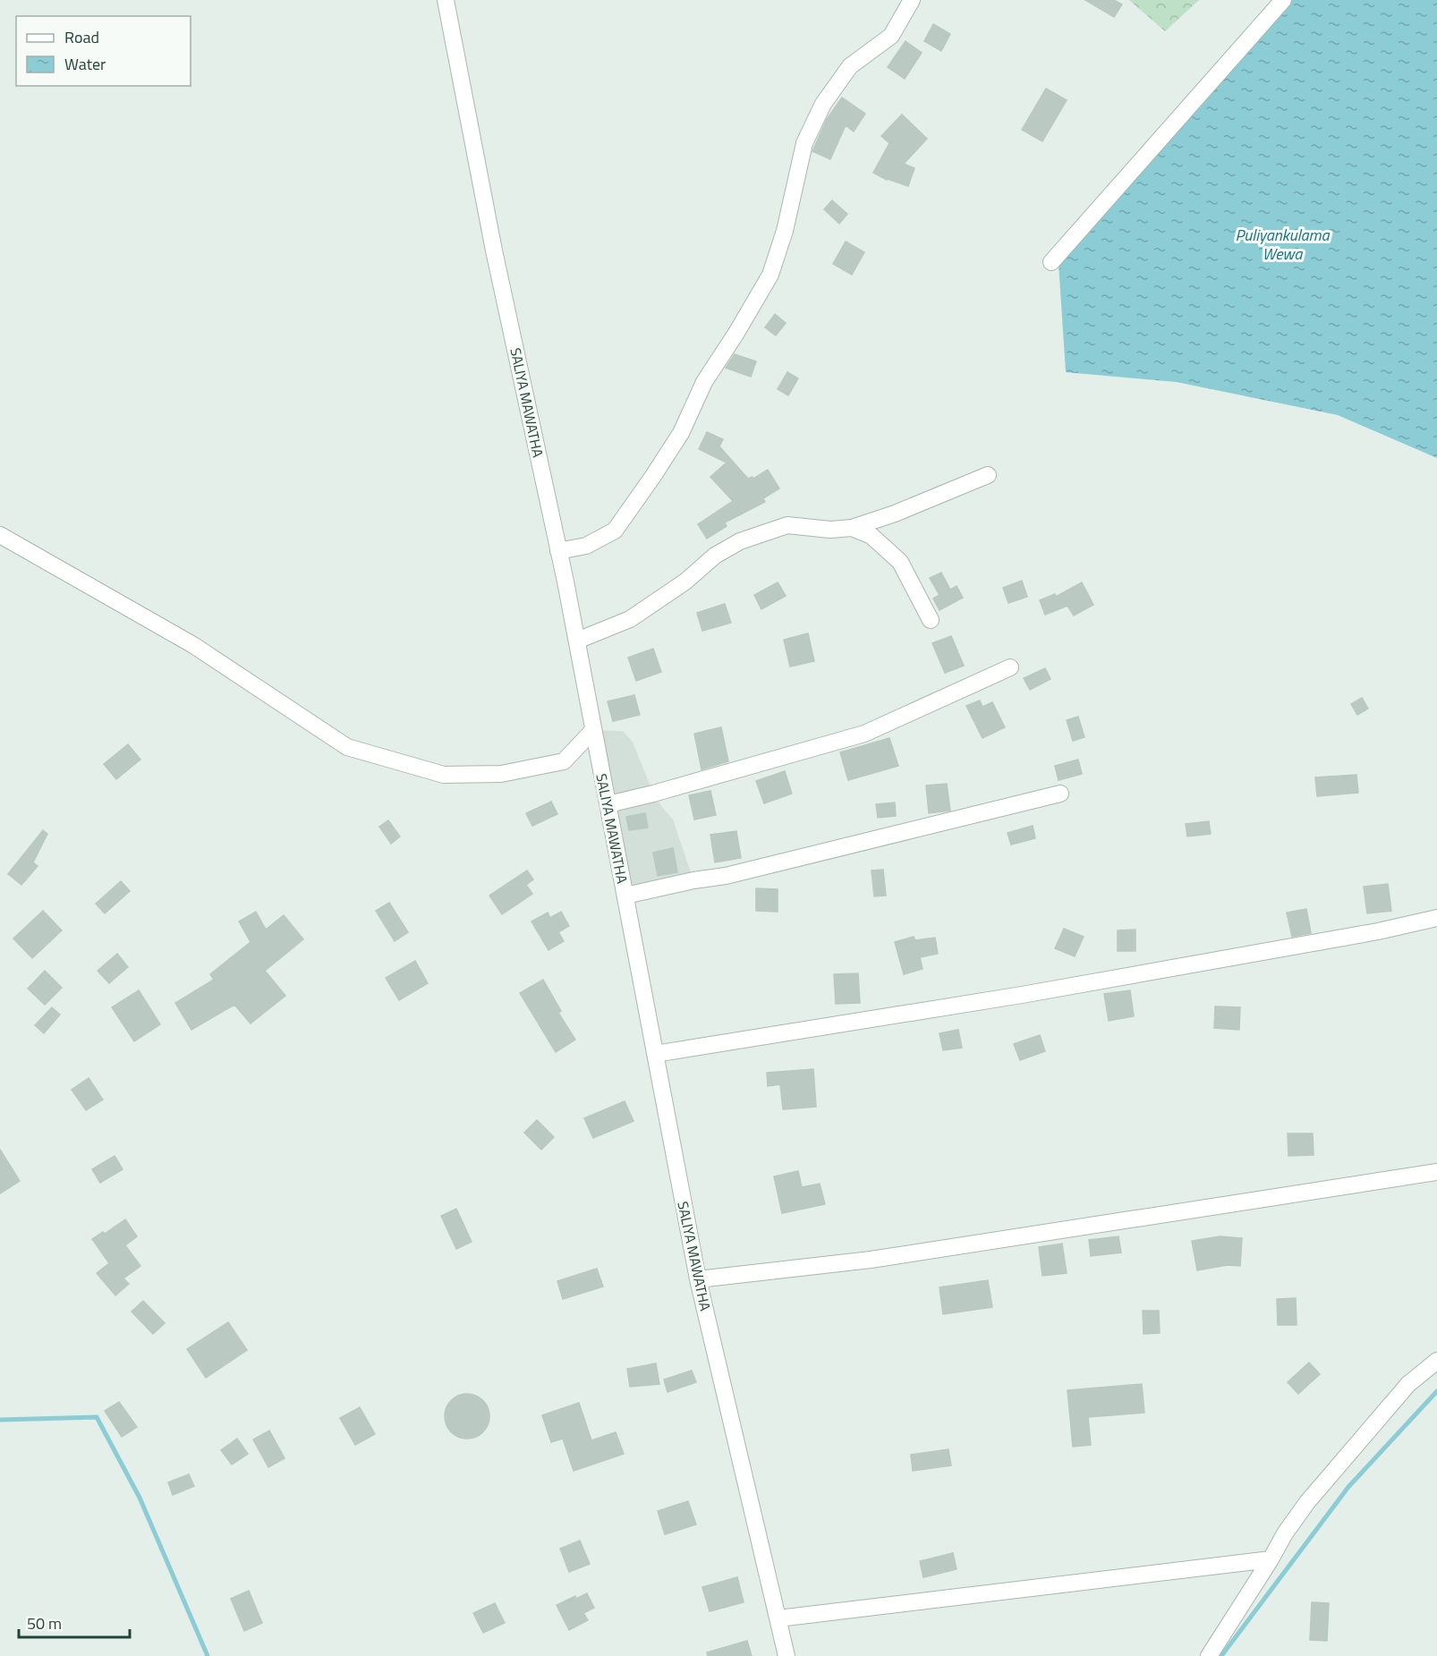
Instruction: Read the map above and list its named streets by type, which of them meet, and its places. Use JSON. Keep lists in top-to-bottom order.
{
  "streets": {
    "street": ["SALIYA MAWATHA"]
  },
  "water": ["Puliyankulama Wewa"],
  "legend": ["Road", "Water"],
  "scale_bar": "50 m"
}
